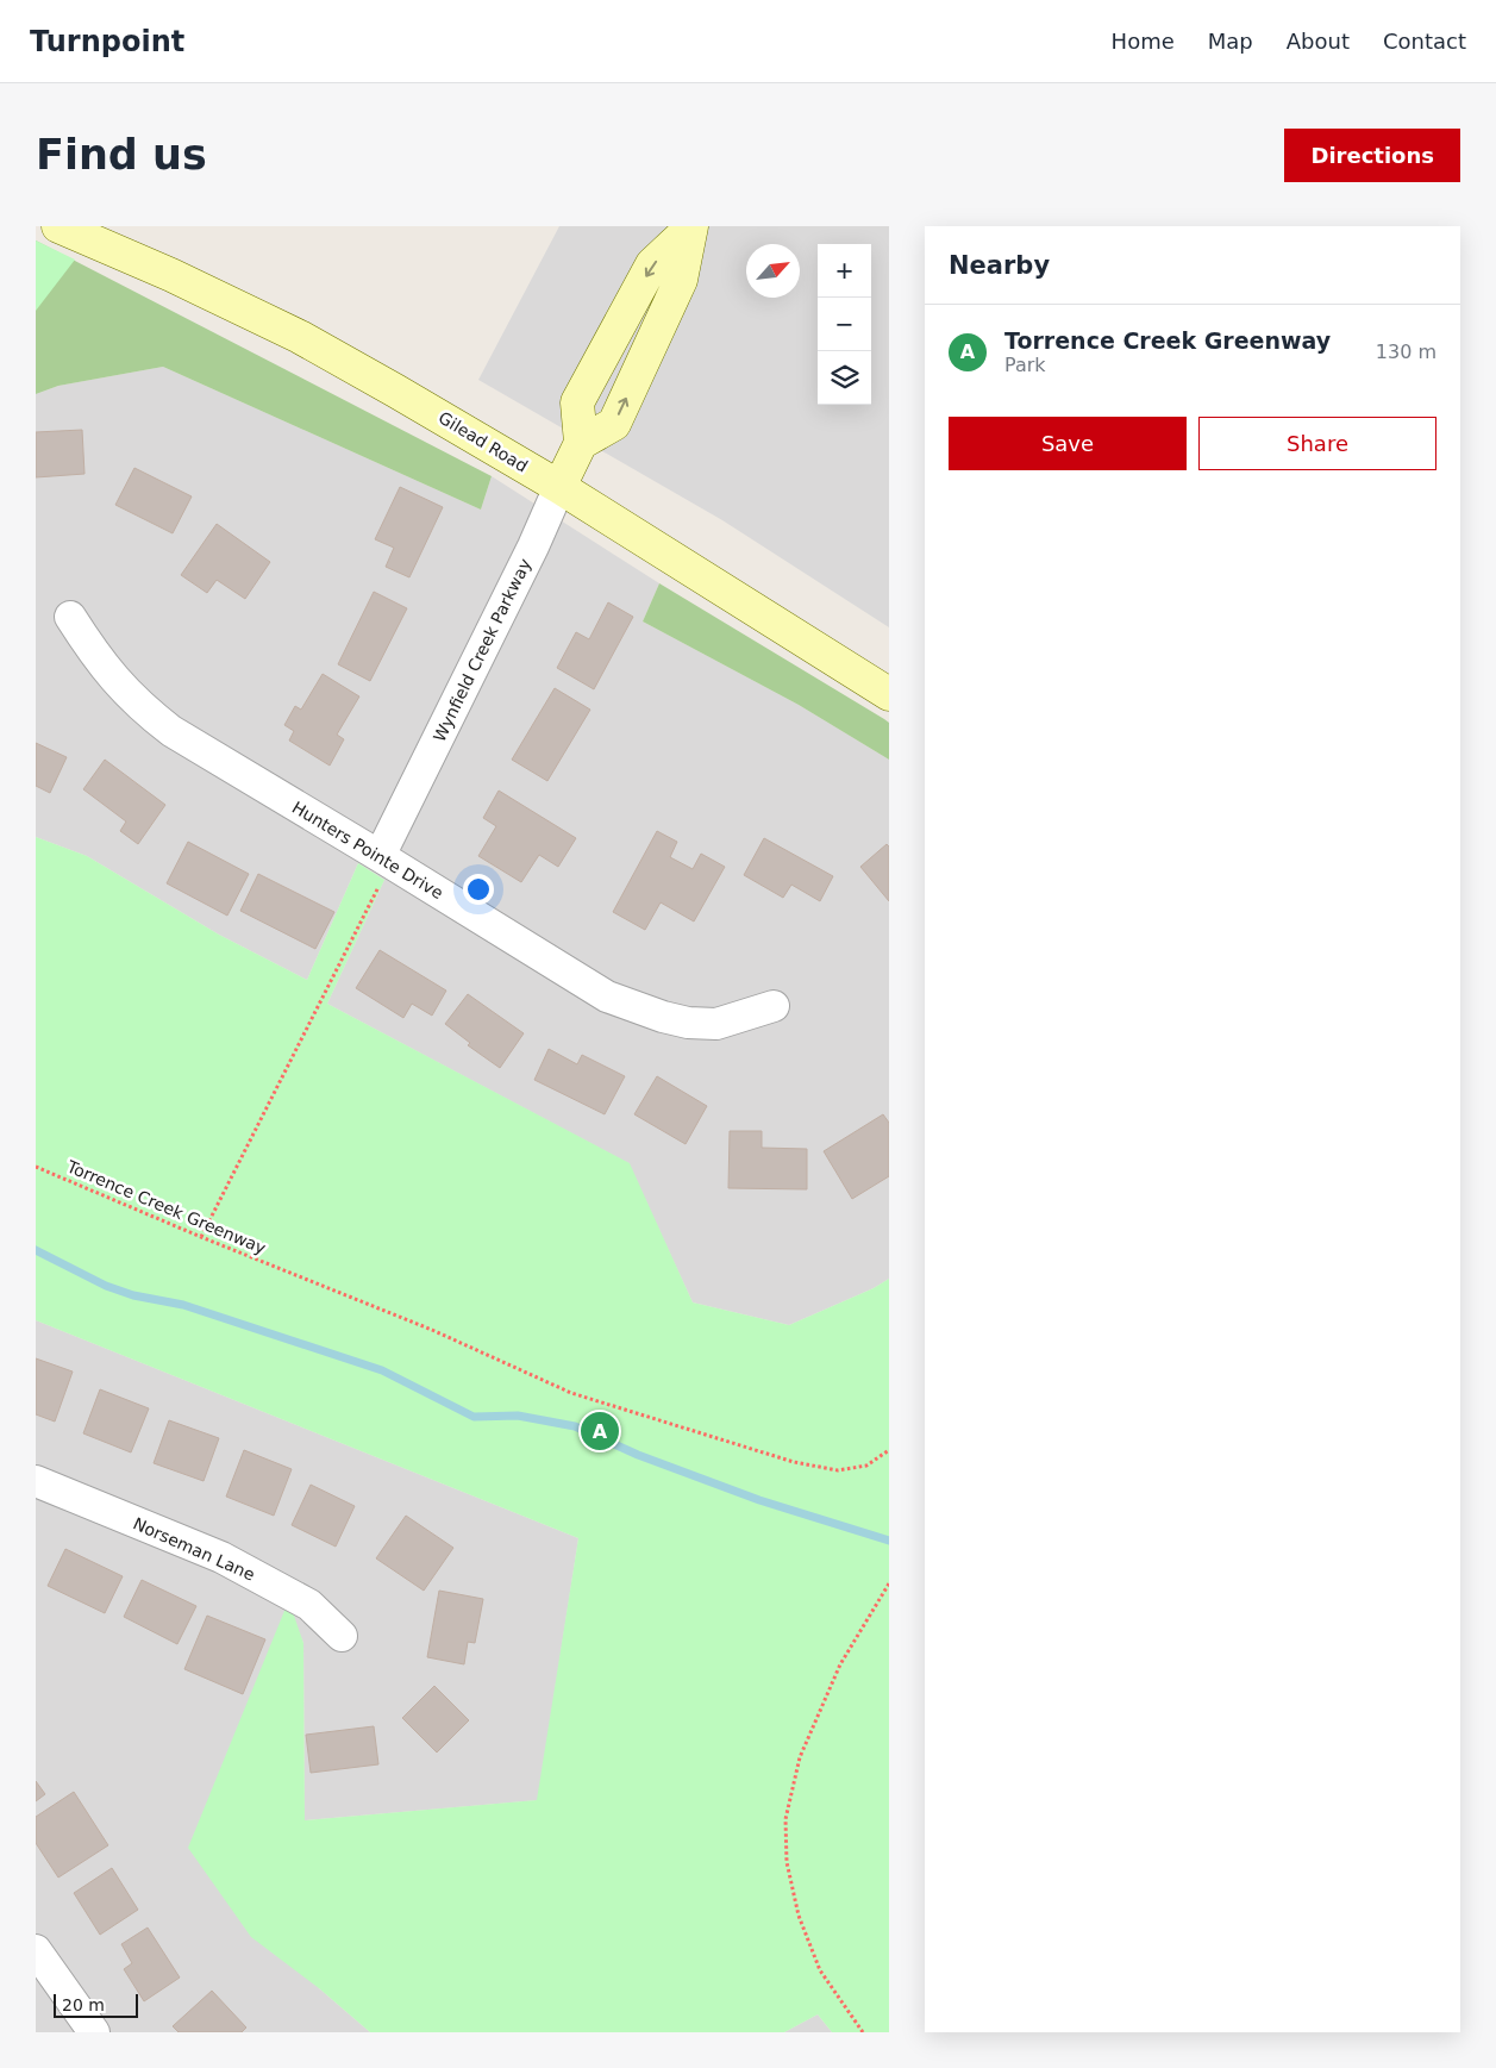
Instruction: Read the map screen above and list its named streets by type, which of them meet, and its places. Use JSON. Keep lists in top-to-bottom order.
{
  "streets": {
    "main road": ["Gilead Road", "Wynfield Creek Parkway"],
    "street": ["Hunters Pointe Drive", "Norseman Lane"],
    "path": ["Torrence Creek Greenway"]
  },
  "crossings": [
    ["Gilead Road", "Wynfield Creek Parkway"],
    ["Wynfield Creek Parkway", "Hunters Pointe Drive"]
  ],
  "scale_bar": "20 m",
  "north": "top right",
  "page": {
    "header": "Turnpoint",
    "nav": [
      "Home",
      "Map",
      "About",
      "Contact"
    ],
    "buttons": [
      "Directions",
      ["Save", "Share"]
    ],
    "title": "Find us",
    "heading": "Nearby",
    "map_buttons": ["+", "−"],
    "list": [
      {
        "mark": "A",
        "name": "Torrence Creek Greenway",
        "note": "Park",
        "value": "130 m"
      }
    ],
    "pins": "A",
    "scale": "20 m"
  }
}
